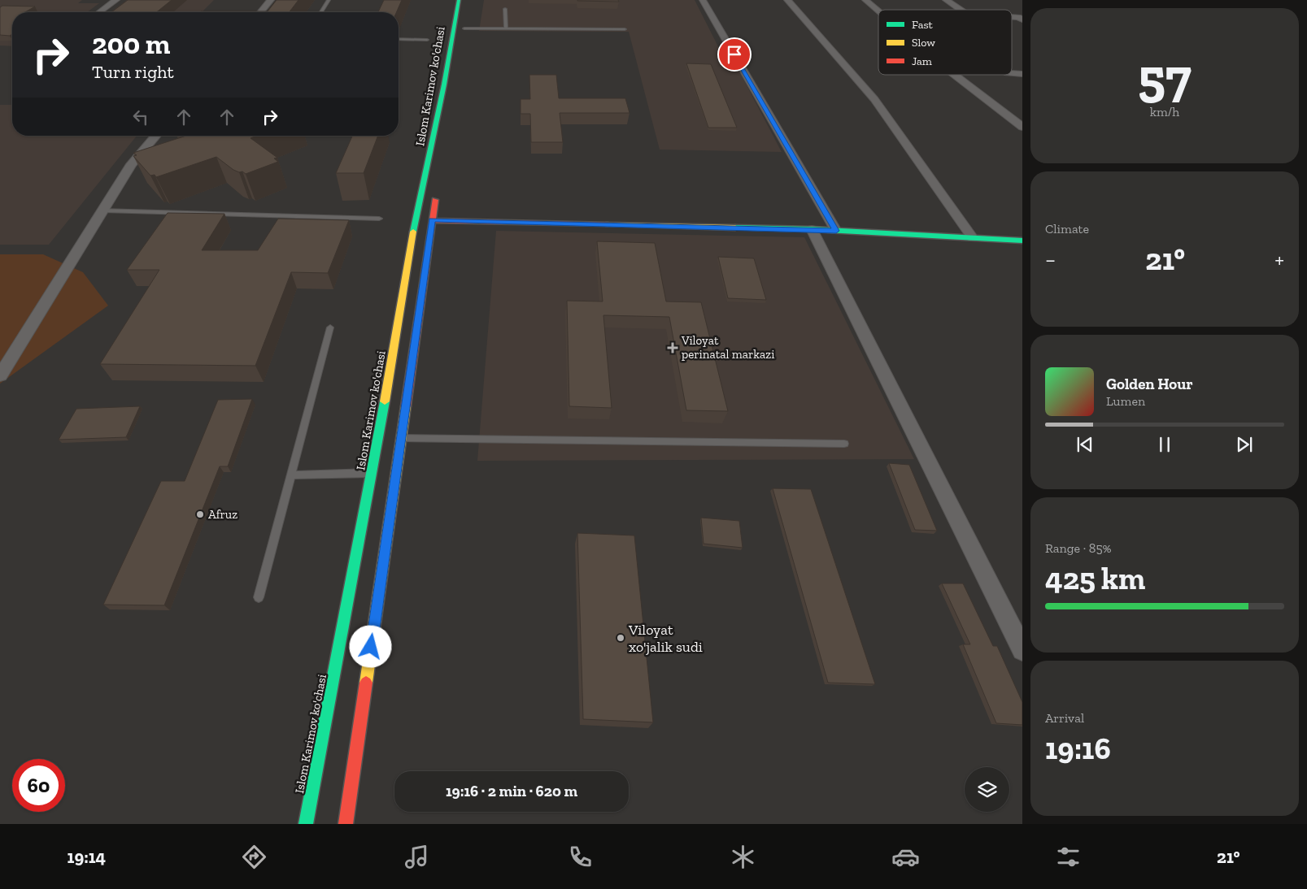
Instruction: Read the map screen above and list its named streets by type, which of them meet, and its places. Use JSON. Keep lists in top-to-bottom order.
{
  "streets": {
    "main road": ["Islom Karimov ko'chasi"]
  },
  "places": {
    "health": ["Viloyat perinatal markazi"],
    "other": ["Afruz", "Viloyat xo'jalik sudi"]
  },
  "legend": ["Fast", "Slow", "Jam"],
  "page": {
    "tile": [
      ["57", "km/h"],
      "Climate",
      ["Range · 85%", "425 km"],
      ["Arrival", "19:16"]
    ],
    "turn": ["200 m", "Turn right"],
    "heat": ["−", "21°", "+"],
    "song": ["Golden Hour", "Lumen"],
    "limit": "60",
    "trip": "19:16 · 2 min · 620 m",
    "tabs": ["19:14", "21°"]
  }
}
